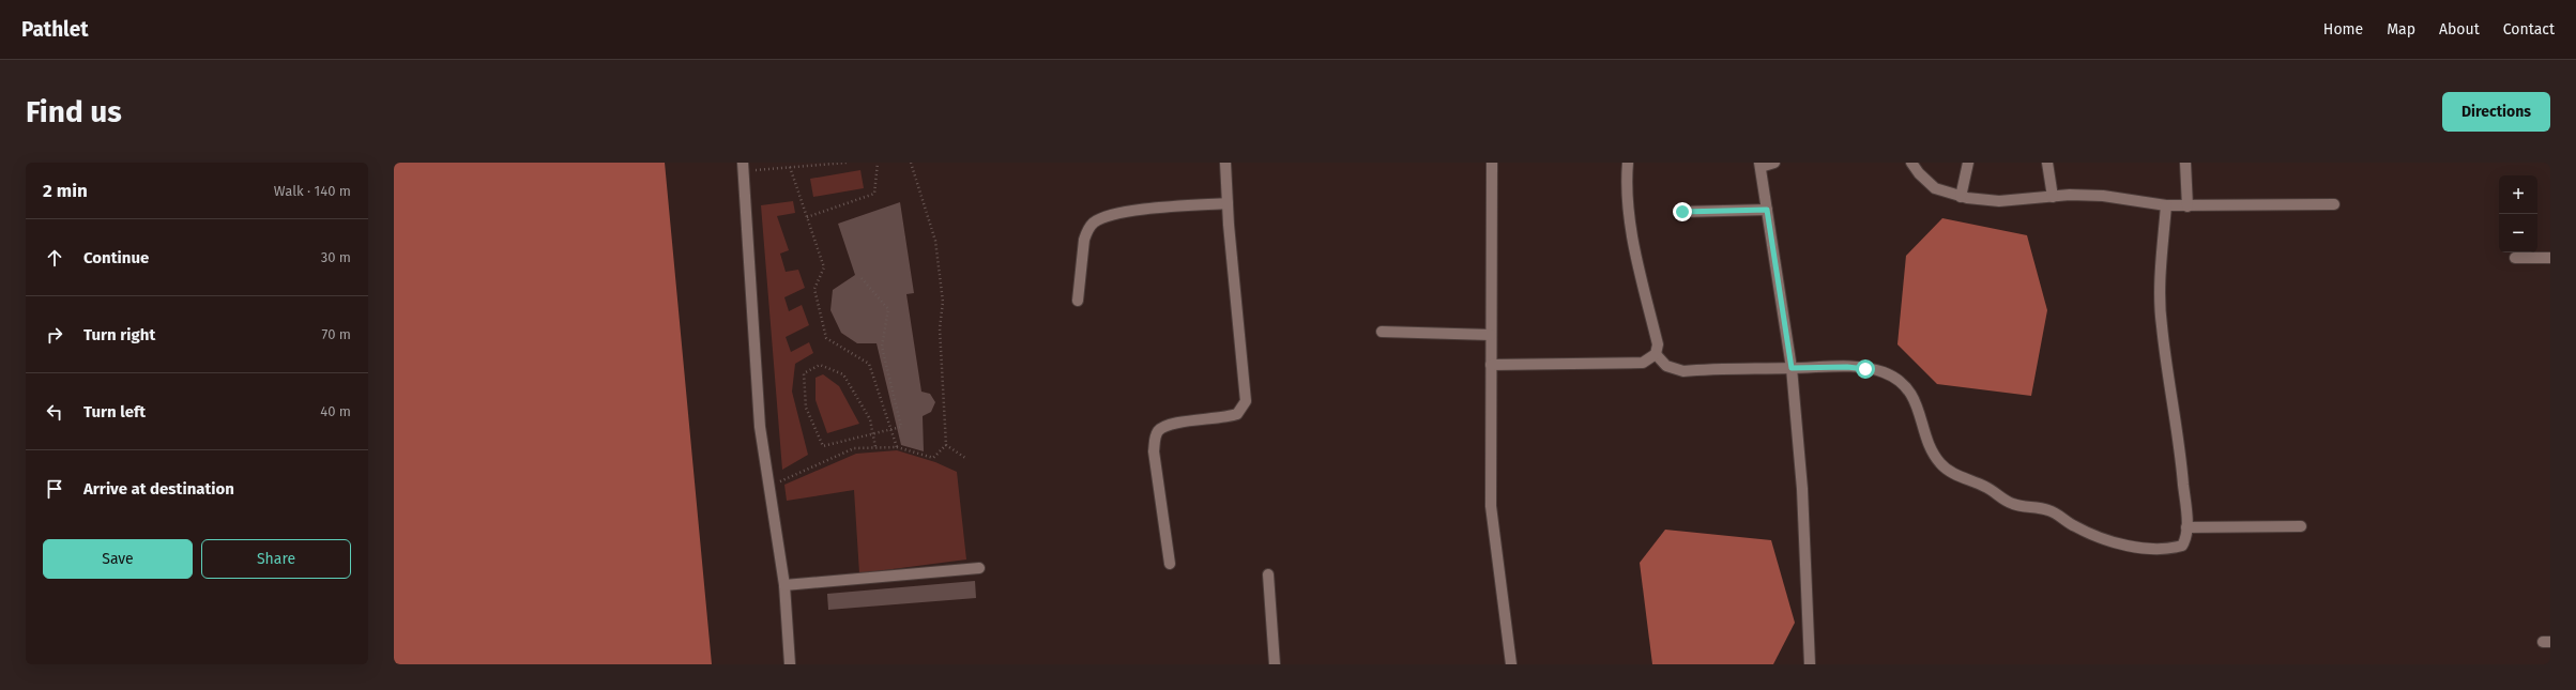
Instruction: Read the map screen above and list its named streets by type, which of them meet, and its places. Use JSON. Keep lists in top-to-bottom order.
{
  "page": {
    "header": "Pathlet",
    "nav": [
      "Home",
      "Map",
      "About",
      "Contact"
    ],
    "buttons": [
      "Directions",
      ["Save", "Share"]
    ],
    "title": "Find us",
    "heading": ["2 min", "Walk · 140 m"],
    "map_buttons": ["+", "−"],
    "list": [
      ["Continue", "30 m"],
      ["Turn right", "70 m"],
      ["Turn left", "40 m"],
      "Arrive at destination"
    ]
  }
}
